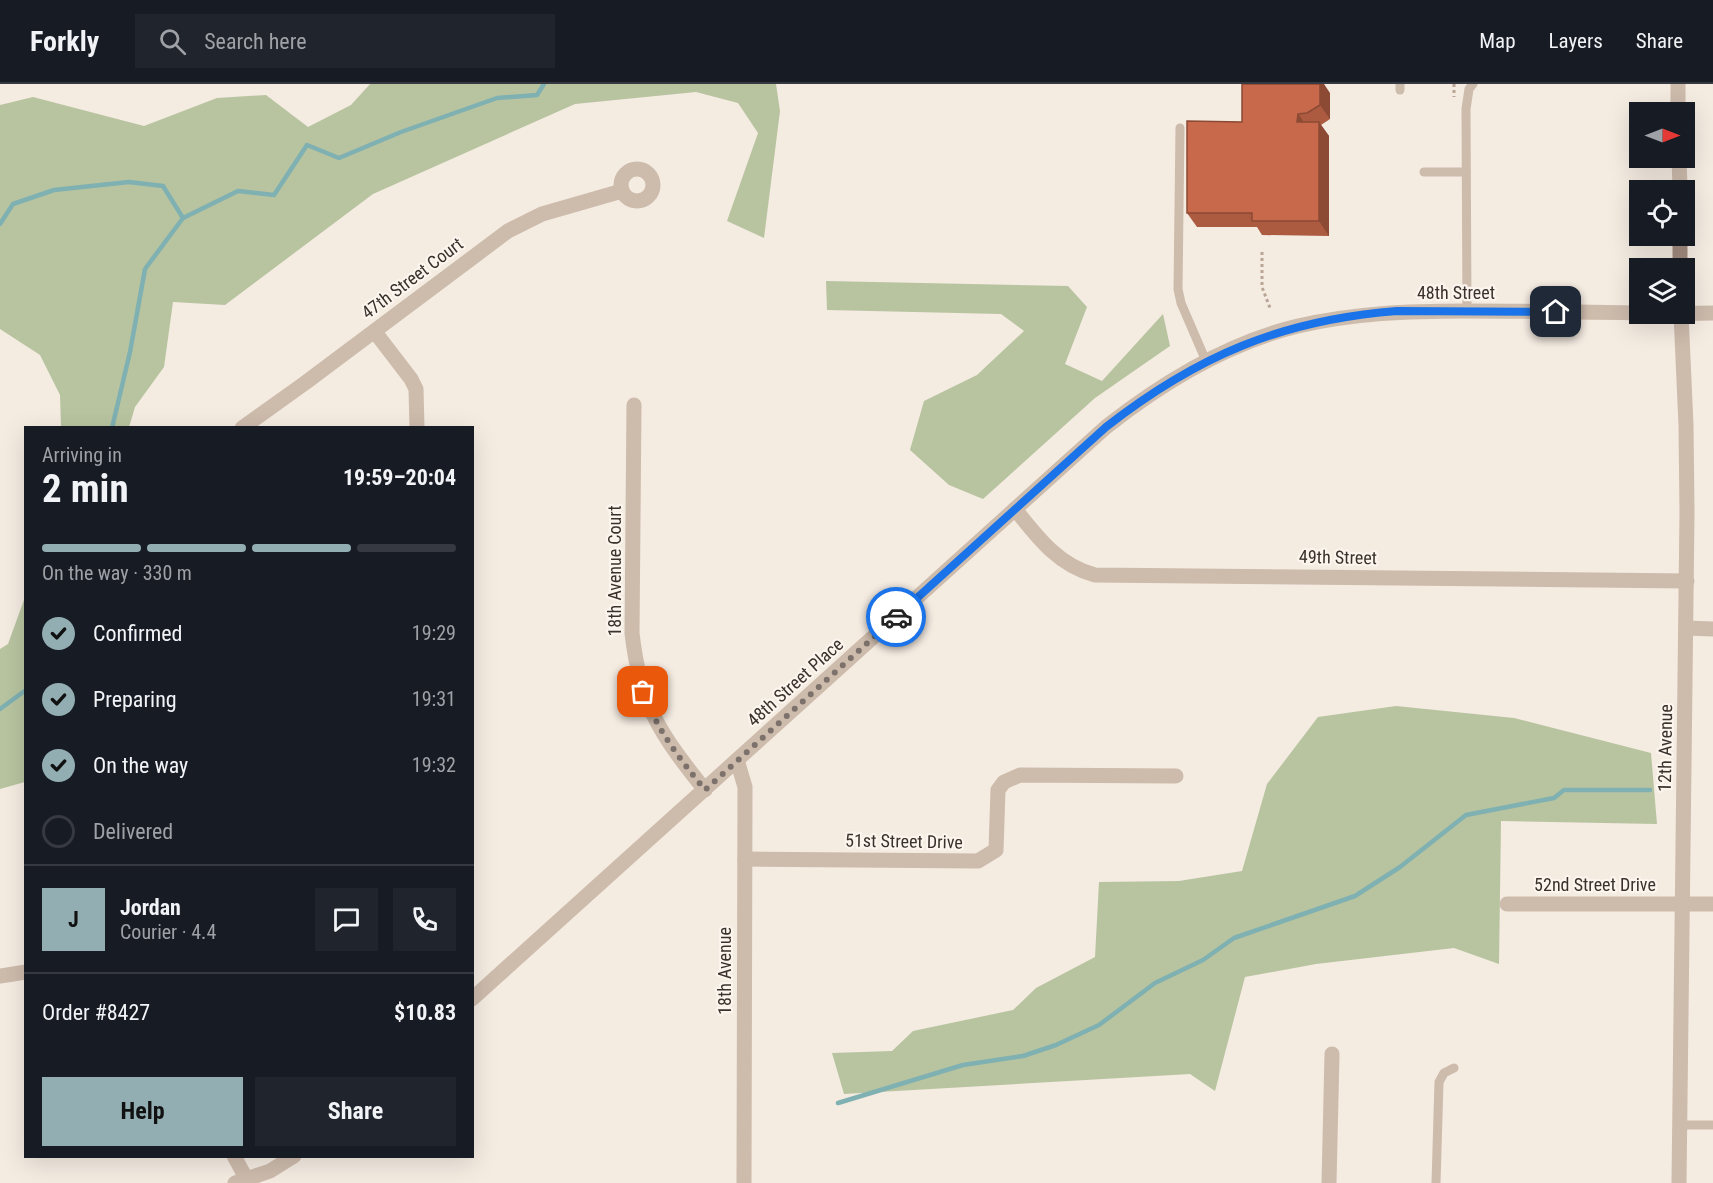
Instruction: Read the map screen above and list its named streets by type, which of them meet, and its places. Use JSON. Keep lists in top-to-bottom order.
{
  "streets": {
    "street": [
      "47th Street Court",
      "48th Street",
      "49th Street",
      "18th Avenue Court",
      "48th Street Place",
      "12th Avenue",
      "51st Street Drive",
      "52nd Street Drive",
      "18th Avenue"
    ]
  },
  "crossings": [
    ["48th Street", "48th Street Place"],
    ["49th Street", "48th Street Place"],
    ["49th Street", "12th Avenue"],
    ["18th Avenue Court", "48th Street Place"],
    ["48th Street Place", "18th Avenue"],
    ["12th Avenue", "52nd Street Drive"],
    ["51st Street Drive", "18th Avenue"]
  ],
  "north": "right",
  "page": {
    "header": "Forkly",
    "search": "Search here",
    "nav": ["Map", "Layers", "Share"],
    "heading": ["2 min", "Arriving in", "19:59–20:04"],
    "panel": [
      "Jordan",
      "Courier · 4.4",
      "Order #8427",
      "$10.83"
    ],
    "bar": "On the way · 330 m",
    "list": [
      ["Confirmed", "19:29"],
      ["Preparing", "19:31"],
      ["On the way", "19:32"],
      "Delivered"
    ],
    "round": "J",
    "buttons": ["Help", "Share"]
  }
}
